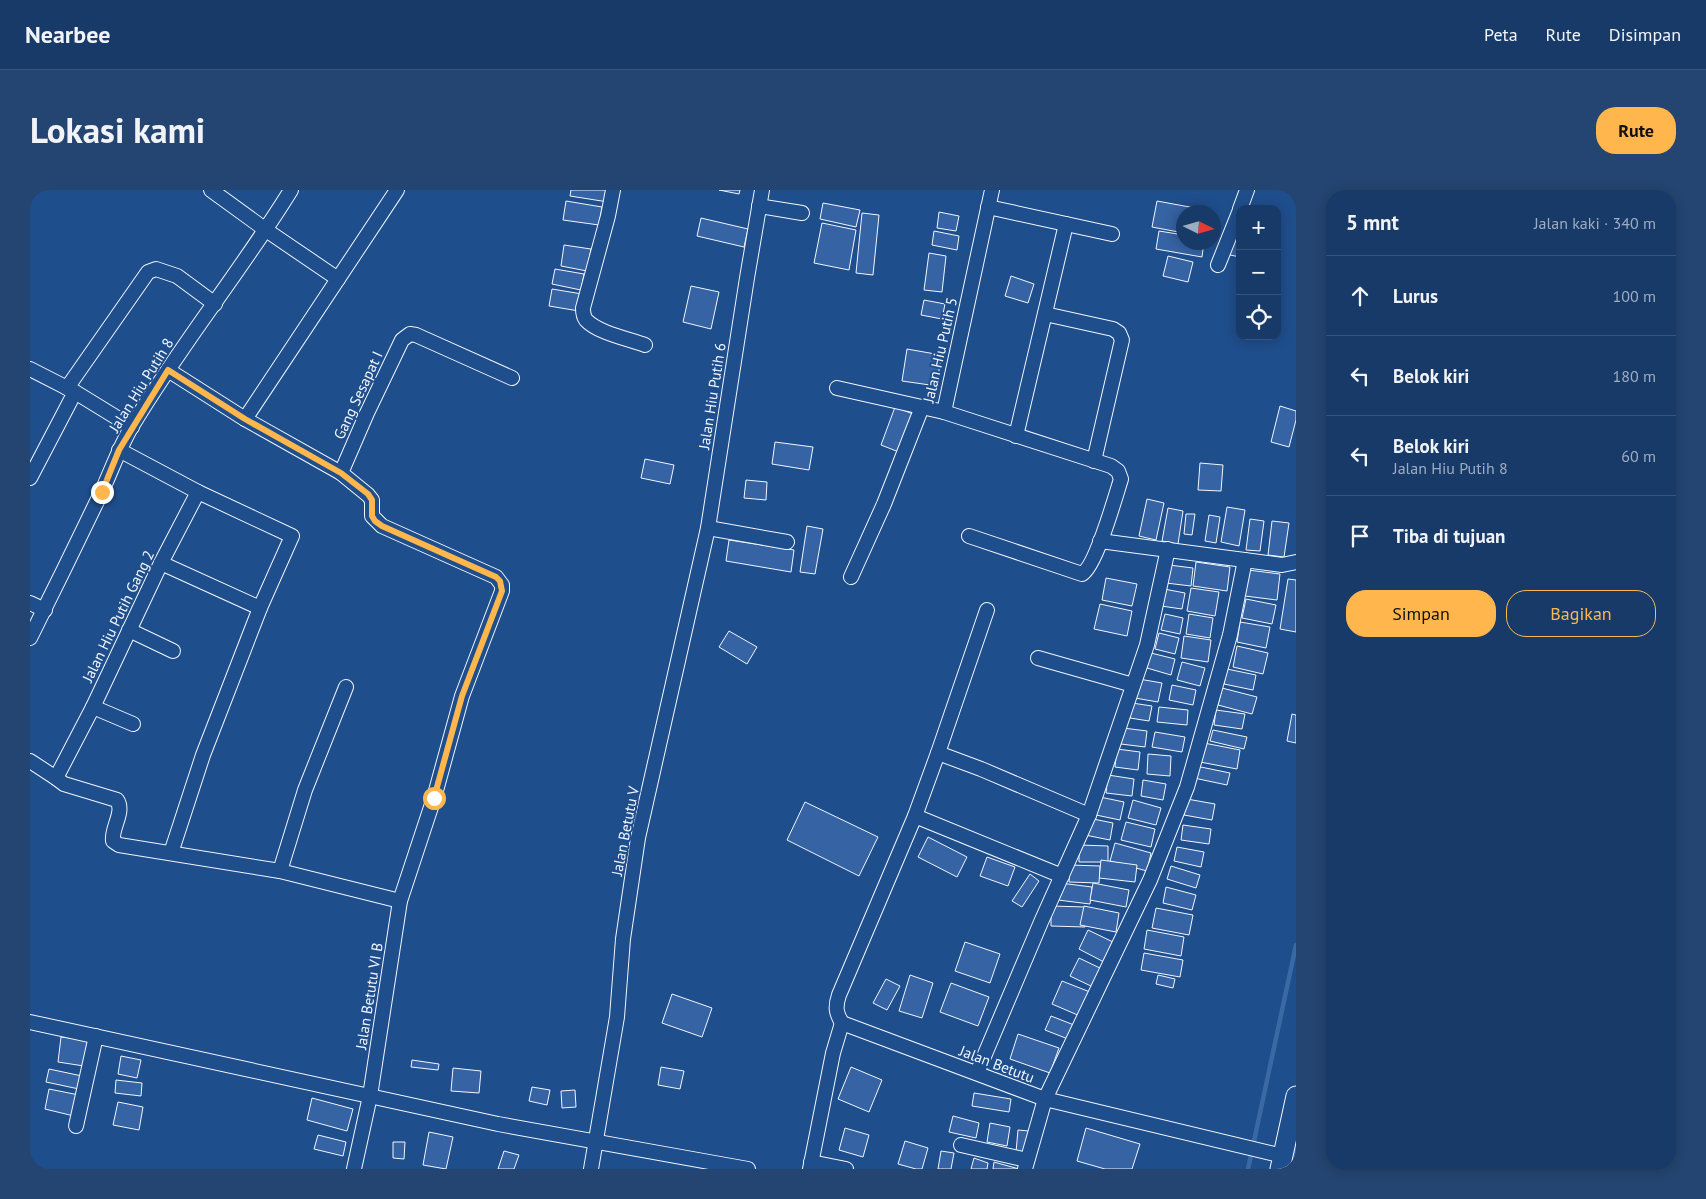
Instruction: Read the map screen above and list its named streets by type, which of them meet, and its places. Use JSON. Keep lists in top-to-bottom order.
{
  "streets": {
    "street": [
      "Jalan Hiu Putih 5",
      "Jalan Hiu Putih 8",
      "Gang Sesapat I",
      "Jalan Hiu Putih 6",
      "Jalan Hiu Putih Gang 2",
      "Jalan Betutu V",
      "Jalan Betutu VI B",
      "Jalan Betutu"
    ]
  },
  "crossings": [
    ["Gang Sesapat I", "Jalan Betutu VI B"],
    ["Jalan Hiu Putih 6", "Jalan Betutu V"]
  ],
  "north": "right",
  "page": {
    "header": "Nearbee",
    "nav": ["Peta", "Rute", "Disimpan"],
    "title": "Lokasi kami",
    "buttons": [
      "Rute",
      ["Simpan", "Bagikan"]
    ],
    "heading": ["5 mnt", "Jalan kaki · 340 m"],
    "map_buttons": ["+", "−"],
    "list": [
      ["Lurus", "100 m"],
      ["Belok kiri", "180 m"],
      ["Belok kiri", "Jalan Hiu Putih 8", "60 m"],
      "Tiba di tujuan"
    ]
  }
}
